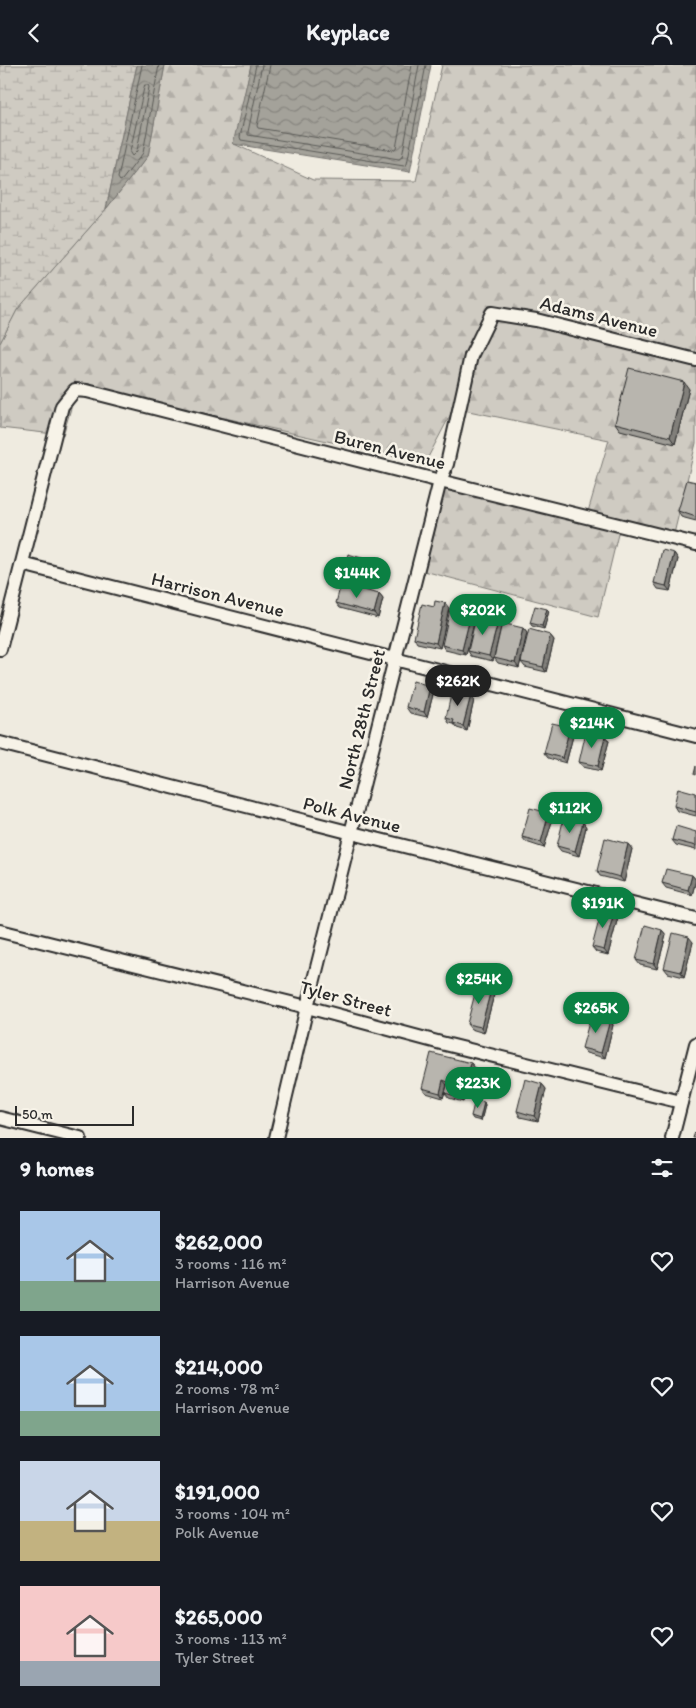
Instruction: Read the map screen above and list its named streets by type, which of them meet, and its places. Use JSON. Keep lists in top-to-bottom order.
{
  "streets": {
    "street": [
      "Adams Avenue",
      "Buren Avenue",
      "Harrison Avenue",
      "North 28th Street",
      "Polk Avenue",
      "Tyler Street"
    ]
  },
  "crossings": [
    ["Adams Avenue", "North 28th Street"],
    ["Buren Avenue", "Harrison Avenue"],
    ["Buren Avenue", "North 28th Street"],
    ["Harrison Avenue", "North 28th Street"],
    ["North 28th Street", "Polk Avenue"],
    ["North 28th Street", "Tyler Street"]
  ],
  "scale_bar": "50 m",
  "page": {
    "header": "Keyplace",
    "price": [
      "$144K",
      "$202K",
      "$262K",
      "$214K",
      "$112K",
      "$191K",
      "$254K",
      "$265K",
      "$223K"
    ],
    "scale": "50 m",
    "heading": "9 homes",
    "list": [
      {
        "name": "$262,000",
        "note": "3 rooms · 116 m² · Harrison Avenue"
      },
      {
        "name": "$214,000",
        "note": "2 rooms · 78 m² · Harrison Avenue"
      },
      {
        "name": "$191,000",
        "note": "3 rooms · 104 m² · Polk Avenue"
      },
      {
        "name": "$265,000",
        "note": "3 rooms · 113 m² · Tyler Street"
      }
    ]
  }
}
